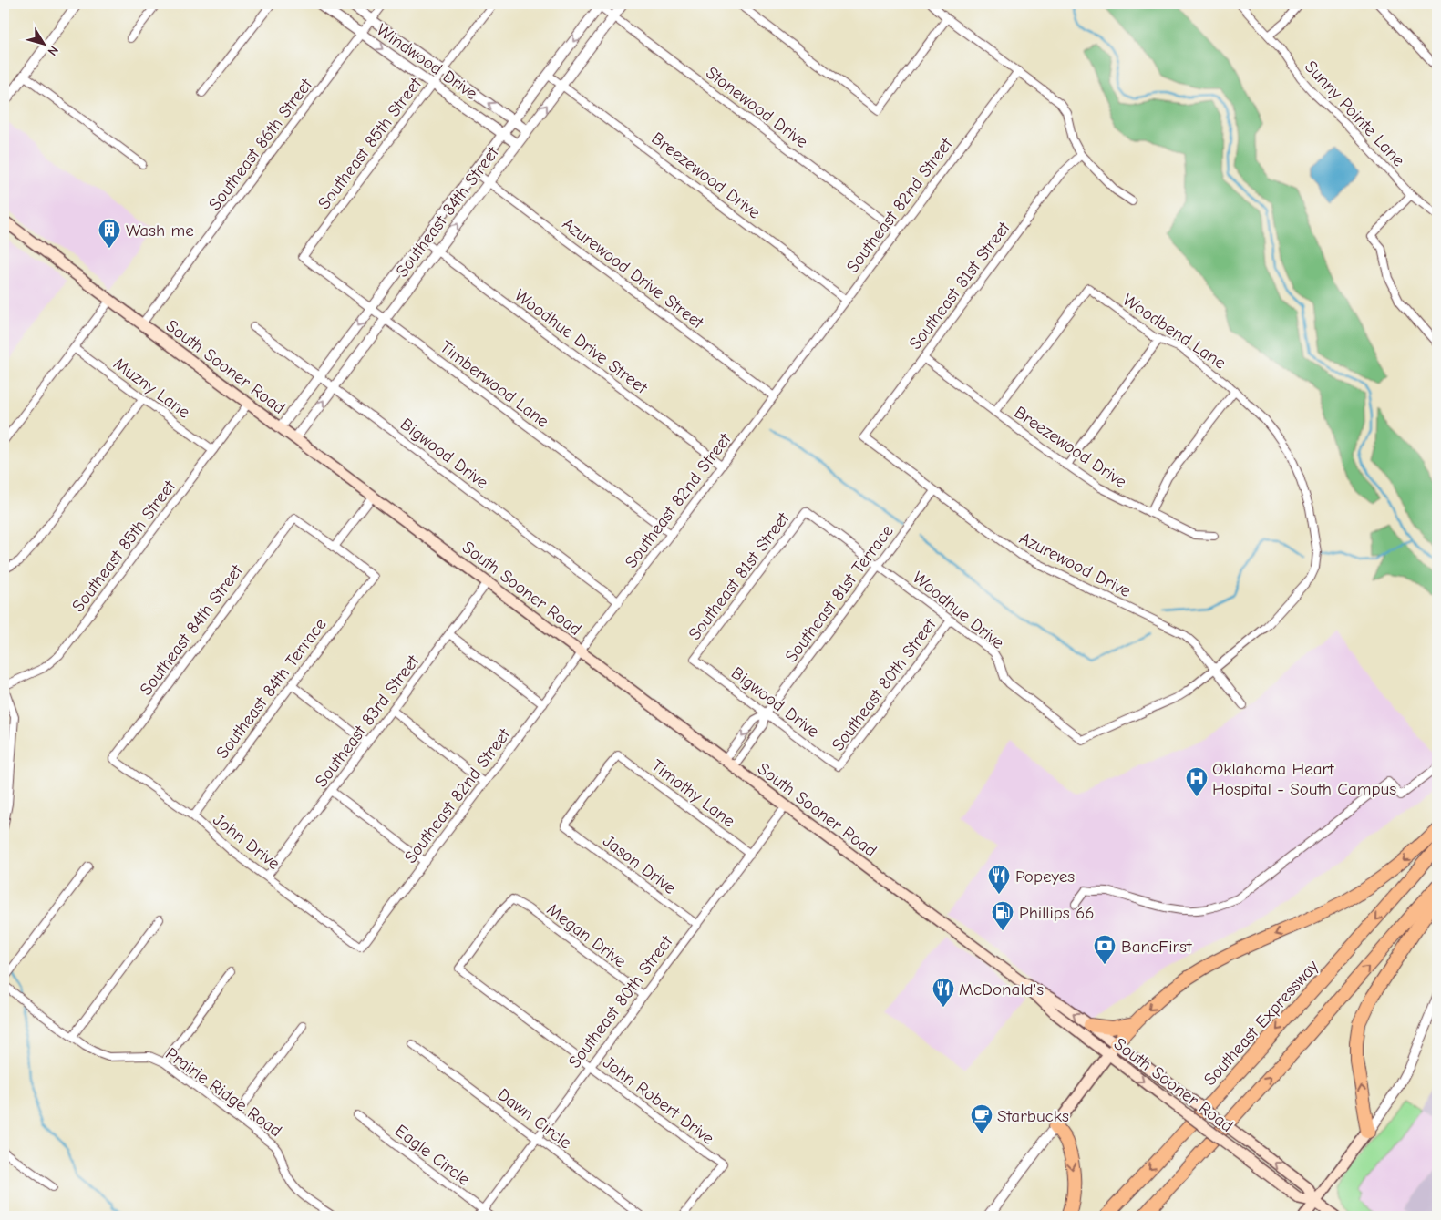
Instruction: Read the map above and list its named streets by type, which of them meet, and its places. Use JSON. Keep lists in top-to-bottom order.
{
  "streets": {
    "highway": ["Southeast Expressway"],
    "main road": ["South Sooner Road"],
    "street": [
      "Windwood Drive",
      "Stonewood Drive",
      "Sunny Pointe Lane",
      "Southeast 85th Street",
      "Southeast 86th Street",
      "Breezewood Drive",
      "Southeast 82nd Street",
      "Southeast 84th Street",
      "Azurewood Drive Street",
      "Southeast 81st Street",
      "Woodbend Lane",
      "Woodhue Drive Street",
      "Timberwood Lane",
      "Muzny Lane",
      "Bigwood Drive",
      "Azurewood Drive",
      "Southeast 81st Terrace",
      "Woodhue Drive",
      "Southeast 80th Street",
      "Southeast 84th Terrace",
      "Southeast 83rd Street",
      "Timothy Lane",
      "John Drive",
      "Jason Drive",
      "Megan Drive",
      "Prairie Ridge Road",
      "John Robert Drive",
      "Dawn Circle",
      "Eagle Circle"
    ]
  },
  "crossings": [
    ["Windwood Drive", "Southeast 85th Street"],
    ["Windwood Drive", "Southeast 86th Street"],
    ["Windwood Drive", "Southeast 84th Street"],
    ["Stonewood Drive", "Southeast 82nd Street"],
    ["Stonewood Drive", "Southeast 84th Street"],
    ["Southeast 85th Street", "South Sooner Road"],
    ["Southeast 85th Street", "Timberwood Lane"],
    ["Southeast 85th Street", "Muzny Lane"],
    ["Southeast 86th Street", "South Sooner Road"],
    ["Breezewood Drive", "Southeast 82nd Street"],
    ["Breezewood Drive", "Southeast 84th Street"],
    ["Breezewood Drive", "Southeast 81st Street"],
    ["Breezewood Drive", "Woodbend Lane"],
    ["Southeast 82nd Street", "Azurewood Drive Street"],
    ["Southeast 82nd Street", "Woodhue Drive Street"],
    ["Southeast 82nd Street", "South Sooner Road"],
    ["Southeast 82nd Street", "Timberwood Lane"],
    ["Southeast 82nd Street", "Bigwood Drive"],
    ["Southeast 82nd Street", "John Drive"],
    ["Southeast 84th Street", "Azurewood Drive Street"],
    ["Southeast 84th Street", "Woodhue Drive Street"],
    ["Southeast 84th Street", "South Sooner Road"],
    ["Southeast 84th Street", "Timberwood Lane"],
    ["Southeast 84th Street", "Bigwood Drive"],
    ["Southeast 84th Street", "Southeast 84th Terrace"],
    ["Southeast 84th Street", "John Drive"],
    ["Southeast 81st Street", "Bigwood Drive"],
    ["Southeast 81st Street", "Azurewood Drive"],
    ["Southeast 81st Street", "Woodhue Drive"],
    ["Woodbend Lane", "Azurewood Drive"],
    ["Woodbend Lane", "Woodhue Drive"],
    ["South Sooner Road", "Southeast 81st Terrace"],
    ["South Sooner Road", "Southeast 80th Street"],
    ["South Sooner Road", "Southeast 83rd Street"],
    ["Bigwood Drive", "Southeast 81st Terrace"],
    ["Bigwood Drive", "Southeast 80th Street"],
    ["Azurewood Drive", "Southeast 81st Terrace"],
    ["Southeast 81st Terrace", "Woodhue Drive"],
    ["Woodhue Drive", "Southeast 80th Street"],
    ["Southeast 80th Street", "Timothy Lane"],
    ["Southeast 80th Street", "Jason Drive"],
    ["Southeast 80th Street", "Megan Drive"],
    ["Southeast 80th Street", "John Robert Drive"],
    ["Southeast 80th Street", "Dawn Circle"],
    ["Southeast 80th Street", "Eagle Circle"],
    ["Southeast 84th Terrace", "John Drive"],
    ["Southeast 83rd Street", "John Drive"],
    ["Timothy Lane", "Jason Drive"],
    ["Megan Drive", "John Robert Drive"]
  ],
  "places": {
    "building": ["Wash me"],
    "hospital": ["Oklahoma Heart Hospital - South Campus"],
    "restaurant": ["Popeyes", "McDonald's"],
    "fuel station": ["Phillips 66"],
    "bank": ["BancFirst"],
    "cafe": ["Starbucks"]
  },
  "north": "bottom right"
}
